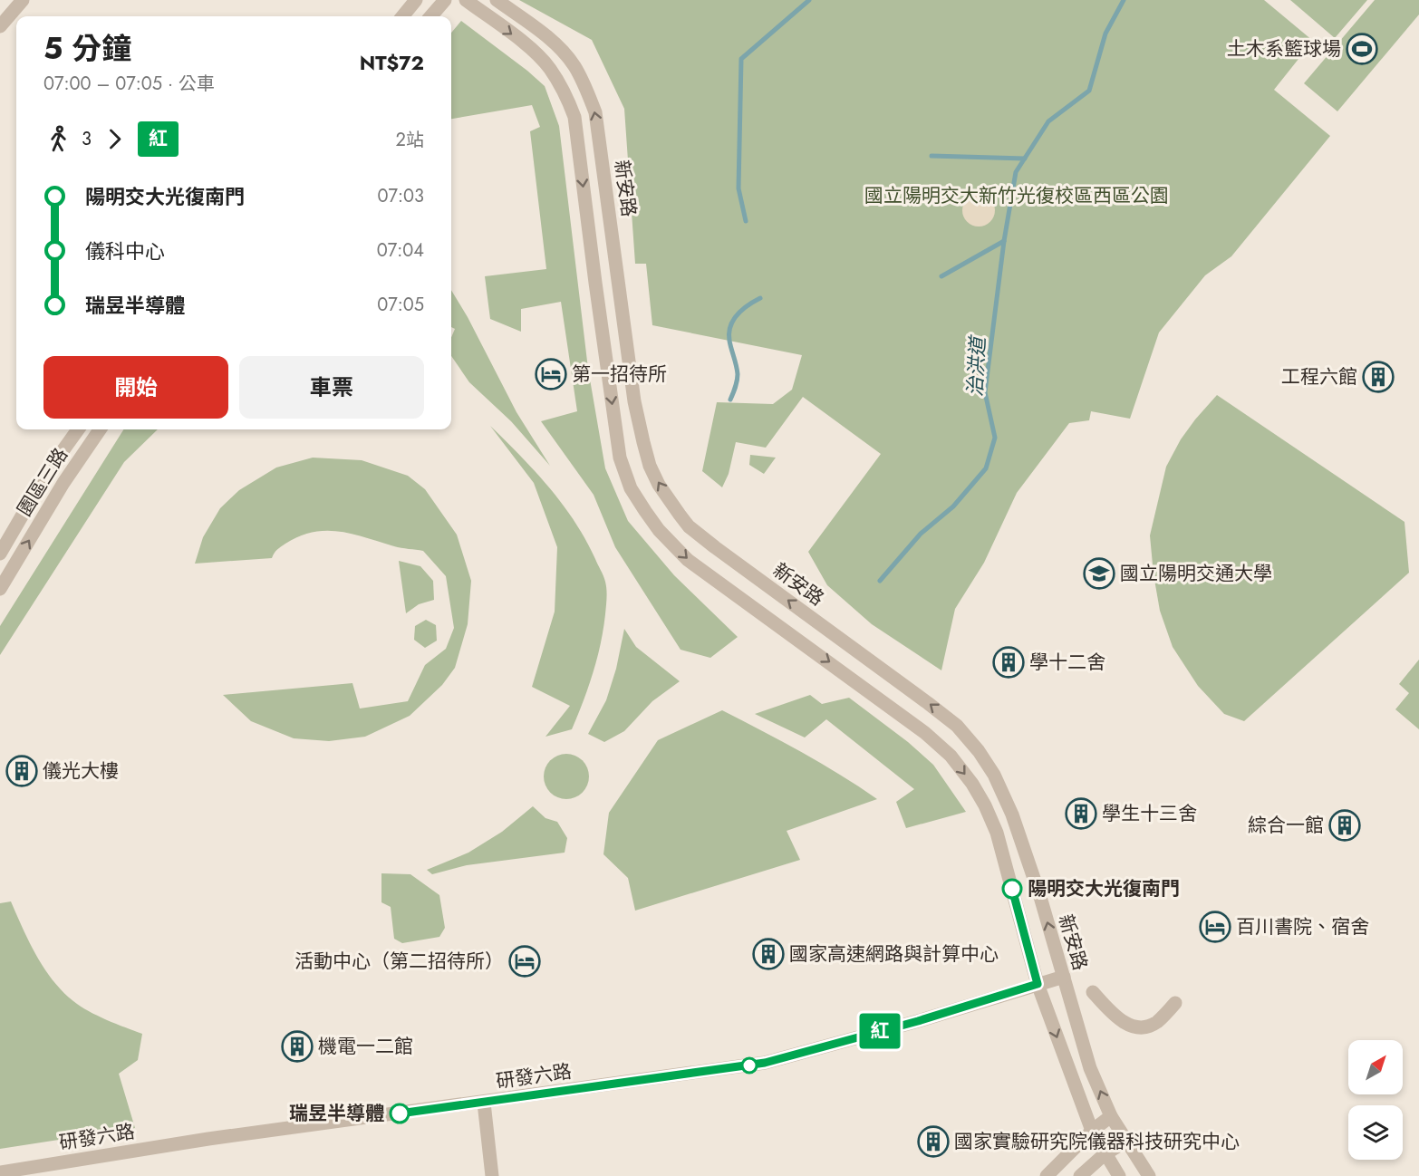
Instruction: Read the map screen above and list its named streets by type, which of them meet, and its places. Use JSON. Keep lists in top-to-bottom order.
{
  "streets": {
    "street": ["新安路", "園區三路", "研發六路"]
  },
  "crossings": [
    ["新安路", "研發六路"]
  ],
  "water": ["治洪道"],
  "parks": ["國立陽明交大新竹光復校區西區公園"],
  "places": {
    "sports": ["土木系籃球場"],
    "hotel": ["第一招待所", "百川書院、宿舍", "活動中心（第二招待所）"],
    "building": [
      "工程六館",
      "學十二舍",
      "儀光大樓",
      "學生十三舍",
      "綜合一館",
      "國家高速網路與計算中心",
      "機電一二館",
      "國家實驗研究院儀器科技研究中心"
    ],
    "school or university": ["國立陽明交通大學"],
    "other": ["陽明交大光復南門", "瑞昱半導體"]
  },
  "lines": ["bus line 紅"],
  "north": "top right",
  "page": {
    "on_map": "紅",
    "heading": ["5 分鐘", "07:00 – 07:05 · 公車", "NT$72"],
    "legs": ["3", "紅", "2站"],
    "list": [
      {
        "name": "陽明交大光復南門",
        "value": "07:03"
      },
      {
        "name": "儀科中心",
        "value": "07:04"
      },
      {
        "name": "瑞昱半導體",
        "value": "07:05"
      }
    ],
    "buttons": ["開始", "車票"]
  }
}
